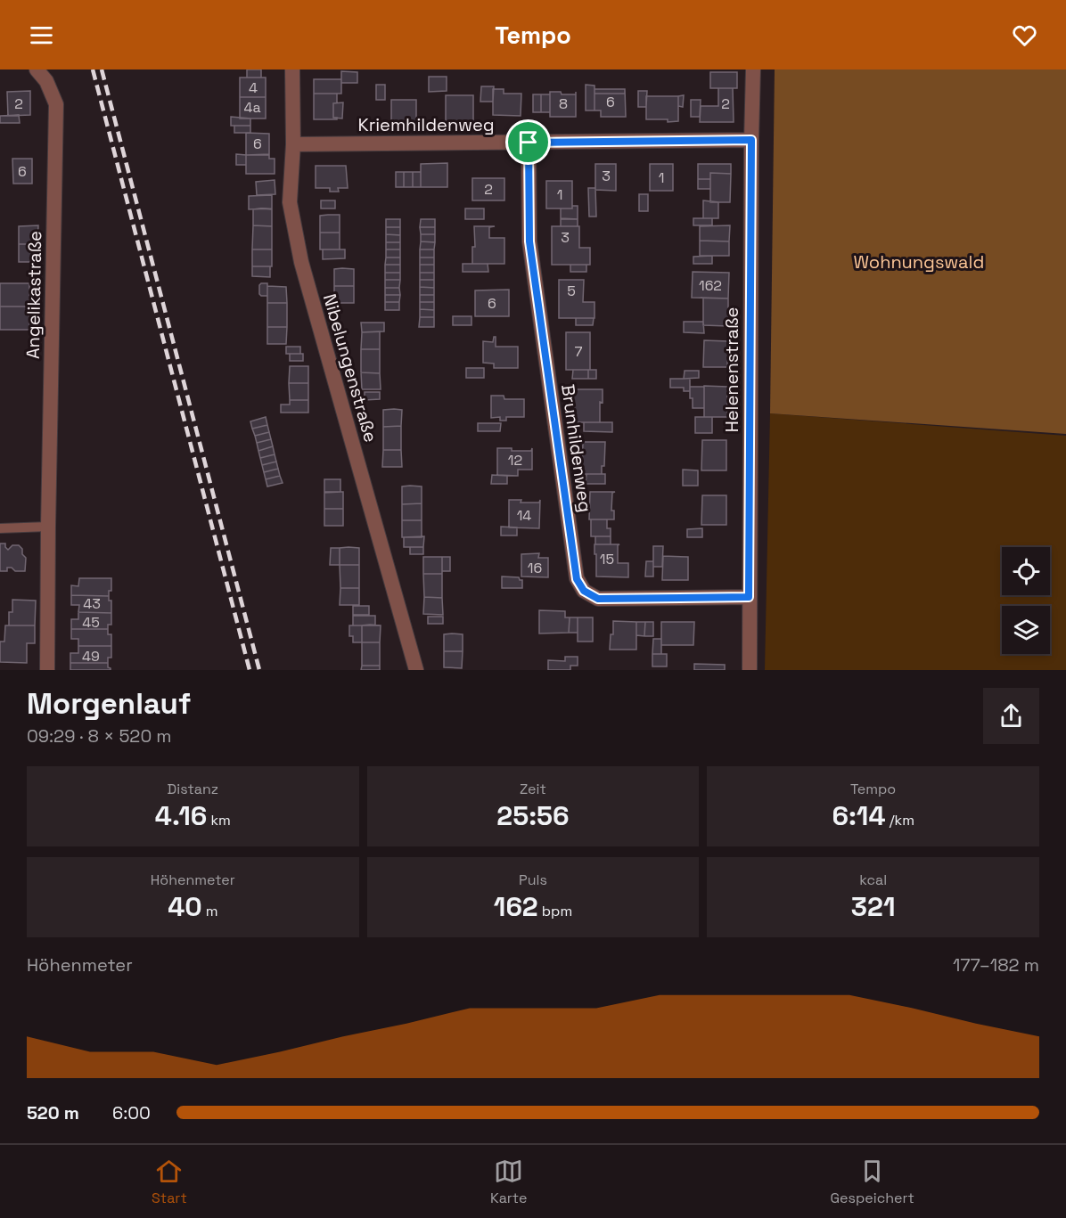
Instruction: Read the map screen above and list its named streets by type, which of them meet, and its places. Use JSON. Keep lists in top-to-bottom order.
{
  "streets": {
    "street": [
      "Kriemhildenweg",
      "Angelikastraße",
      "Nibelungenstraße",
      "Helenenstraße",
      "Brunhildenweg"
    ]
  },
  "crossings": [
    ["Kriemhildenweg", "Nibelungenstraße"],
    ["Kriemhildenweg", "Helenenstraße"],
    ["Kriemhildenweg", "Brunhildenweg"],
    ["Helenenstraße", "Brunhildenweg"]
  ],
  "parks": ["Wohnungswald"],
  "house_numbers": [
    "4",
    "6",
    "2",
    "8",
    "2",
    "4a",
    "6",
    "6",
    "3",
    "1",
    "2",
    "1",
    "3",
    "162",
    "5",
    "6",
    "7",
    "12",
    "14",
    "15",
    "16",
    "43",
    "45",
    "49"
  ],
  "page": {
    "header": "Tempo",
    "heading": ["Morgenlauf", "09:29 · 8 × 520 m"],
    "stats": [
      ["Distanz", "4.16 km"],
      ["Zeit", "25:56"],
      ["Tempo", "6:14 /km"],
      ["Höhenmeter", "40 m"],
      ["Puls", "162 bpm"],
      ["kcal", "321"]
    ],
    "chart": ["Höhenmeter", "177–182 m"],
    "list": [
      {
        "name": "520 m",
        "note": "6:00"
      }
    ],
    "tabs": ["Start", "Karte", "Gespeichert"]
  }
}
